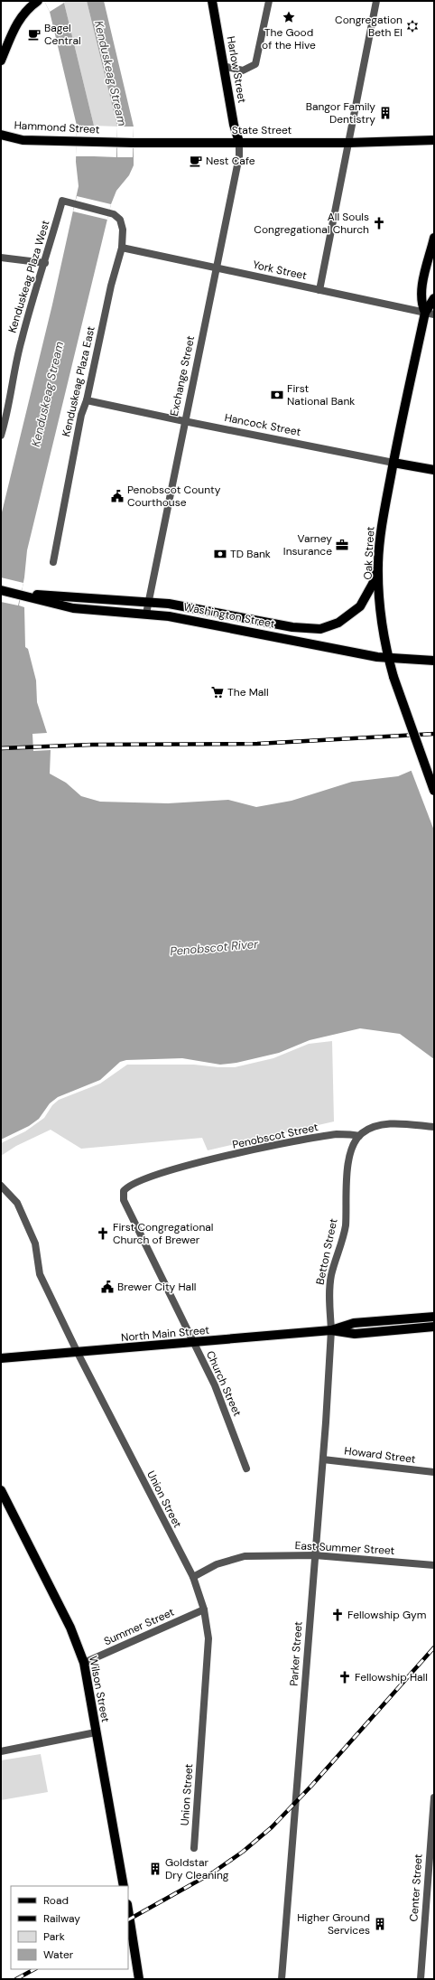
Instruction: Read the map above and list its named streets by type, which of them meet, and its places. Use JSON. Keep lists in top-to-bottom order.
{
  "streets": {
    "main road": [
      "Harlow Street",
      "Hammond Street",
      "State Street",
      "Hancock Street",
      "Oak Street",
      "Washington Street",
      "North Main Street",
      "Wilson Street"
    ],
    "street": [
      "York Street",
      "Kenduskeag Plaza West",
      "Exchange Street",
      "Kenduskeag Plaza East",
      "Penobscot Street",
      "Betton Street",
      "Church Street",
      "Howard Street",
      "Union Street",
      "East Summer Street",
      "Summer Street",
      "Parker Street",
      "Center Street"
    ]
  },
  "crossings": [
    ["Harlow Street", "State Street"],
    ["Harlow Street", "Exchange Street"],
    ["Hammond Street", "State Street"],
    ["State Street", "Exchange Street"],
    ["York Street", "Exchange Street"],
    ["York Street", "Kenduskeag Plaza East"],
    ["York Street", "Oak Street"],
    ["Kenduskeag Plaza West", "Kenduskeag Plaza East"],
    ["Exchange Street", "Hancock Street"],
    ["Exchange Street", "Washington Street"],
    ["Kenduskeag Plaza East", "Hancock Street"],
    ["Hancock Street", "Oak Street"],
    ["Oak Street", "Washington Street"],
    ["Penobscot Street", "Betton Street"],
    ["Penobscot Street", "Church Street"],
    ["Betton Street", "North Main Street"],
    ["Betton Street", "Parker Street"],
    ["North Main Street", "Church Street"],
    ["North Main Street", "Union Street"],
    ["North Main Street", "Parker Street"],
    ["Howard Street", "Parker Street"],
    ["Union Street", "East Summer Street"],
    ["Union Street", "Summer Street"],
    ["East Summer Street", "Parker Street"],
    ["Summer Street", "Wilson Street"]
  ],
  "water": ["Kenduskeag Stream", "Penobscot River"],
  "places": {
    "place": ["The Good of the Hive"],
    "synagogue": ["Congregation Beth El"],
    "cafe": ["Bagel Central", "Nest Cafe"],
    "building": ["Bangor Family Dentistry", "Goldstar Dry Cleaning", "Higher Ground Services"],
    "church": [
      "All Souls Congregational Church",
      "First Congregational Church of Brewer",
      "Fellowship Gym",
      "Fellowship Hall"
    ],
    "bank": ["First National Bank", "TD Bank"],
    "public building": ["Penobscot County Courthouse", "Brewer City Hall"],
    "office": ["Varney Insurance"],
    "supermarket": ["The Mall"]
  },
  "legend": [
    "Road",
    "Railway",
    "Park",
    "Water"
  ]
}
